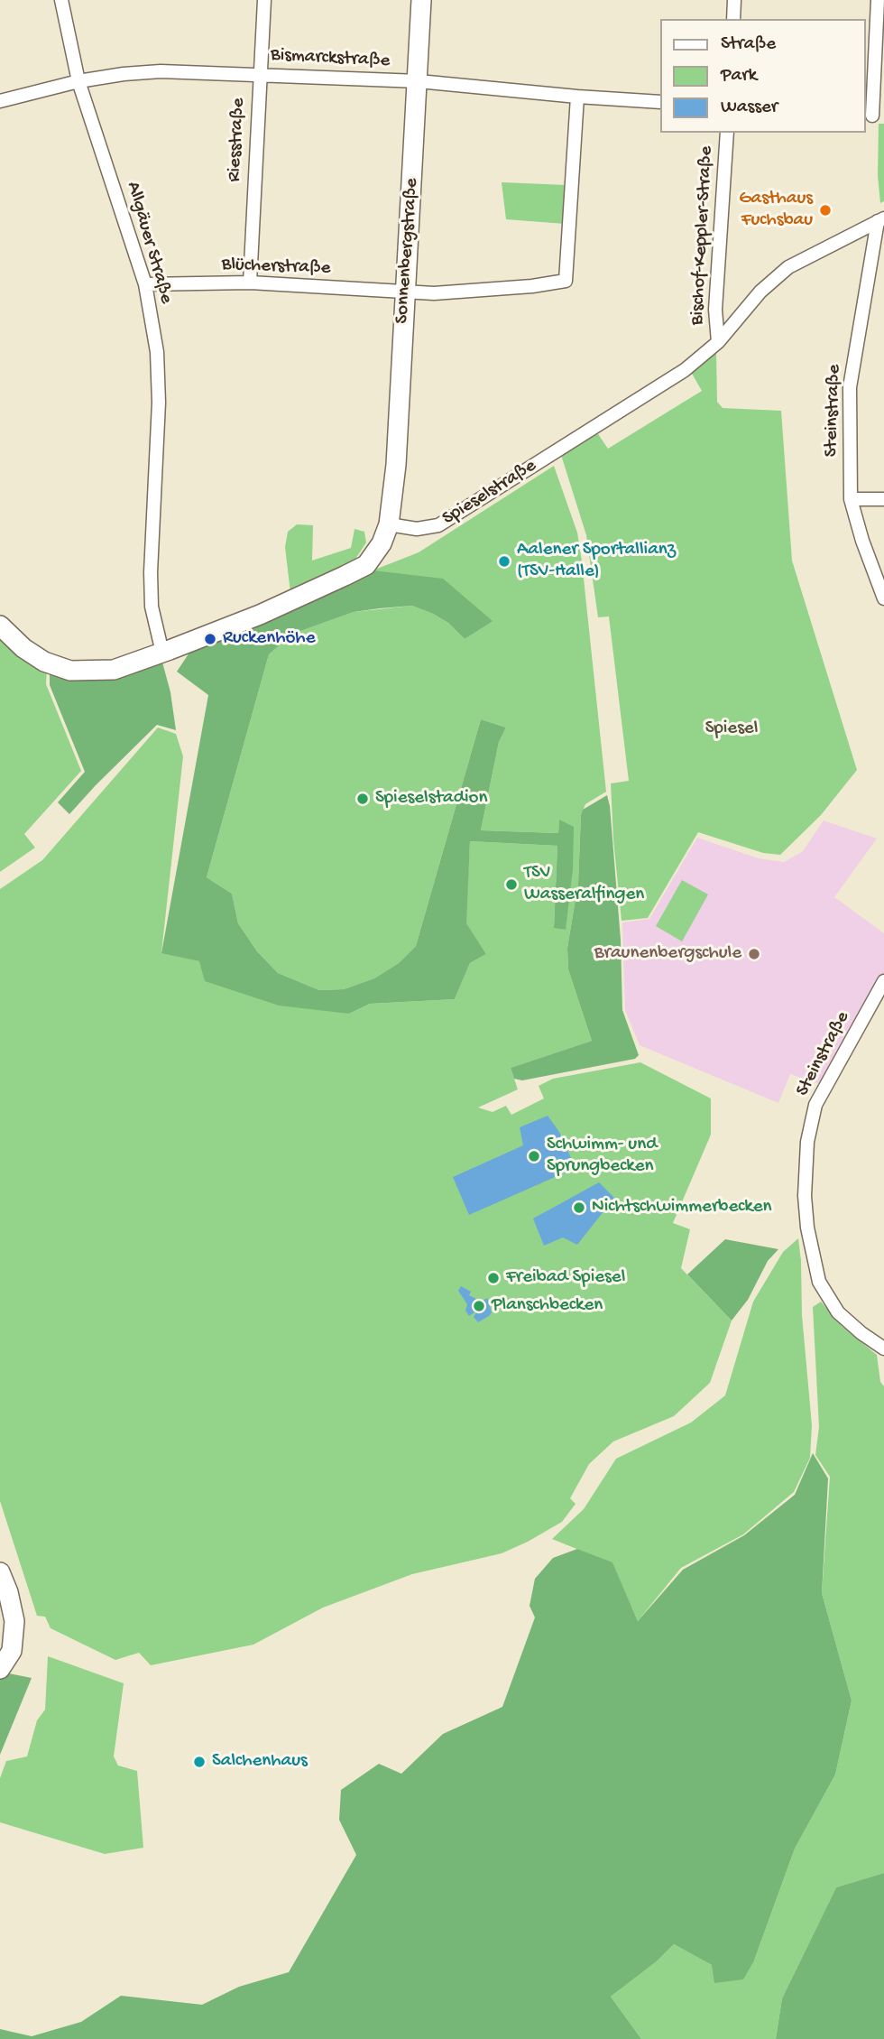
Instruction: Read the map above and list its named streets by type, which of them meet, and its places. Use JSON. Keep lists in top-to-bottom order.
{
  "streets": {
    "street": [
      "Bismarckstraße",
      "Riesstraße",
      "Bischof-Keppler-Straße",
      "Allgäuer Straße",
      "Sonnenbergstraße",
      "Blücherstraße",
      "Steinstraße",
      "Spieselstraße"
    ]
  },
  "crossings": [
    ["Bismarckstraße", "Riesstraße"],
    ["Bismarckstraße", "Allgäuer Straße"],
    ["Bismarckstraße", "Sonnenbergstraße"],
    ["Bismarckstraße", "Blücherstraße"],
    ["Riesstraße", "Blücherstraße"],
    ["Bischof-Keppler-Straße", "Spieselstraße"],
    ["Allgäuer Straße", "Blücherstraße"],
    ["Sonnenbergstraße", "Blücherstraße"],
    ["Sonnenbergstraße", "Spieselstraße"],
    ["Steinstraße", "Spieselstraße"]
  ],
  "parks": ["Spiesel"],
  "places": [
    "Gasthaus Fuchsbau",
    "Aalener Sportallianz (TSV-Halle)",
    "Ruckenhöhe",
    "Spieselstadion",
    "TSV Wasseralfingen",
    "Braunenbergschule",
    "Schwimm- und Sprungbecken",
    "Nichtschwimmerbecken",
    "Freibad Spiesel",
    "Planschbecken",
    "Salchenhaus"
  ],
  "legend": ["Straße", "Park", "Wasser"]
}
